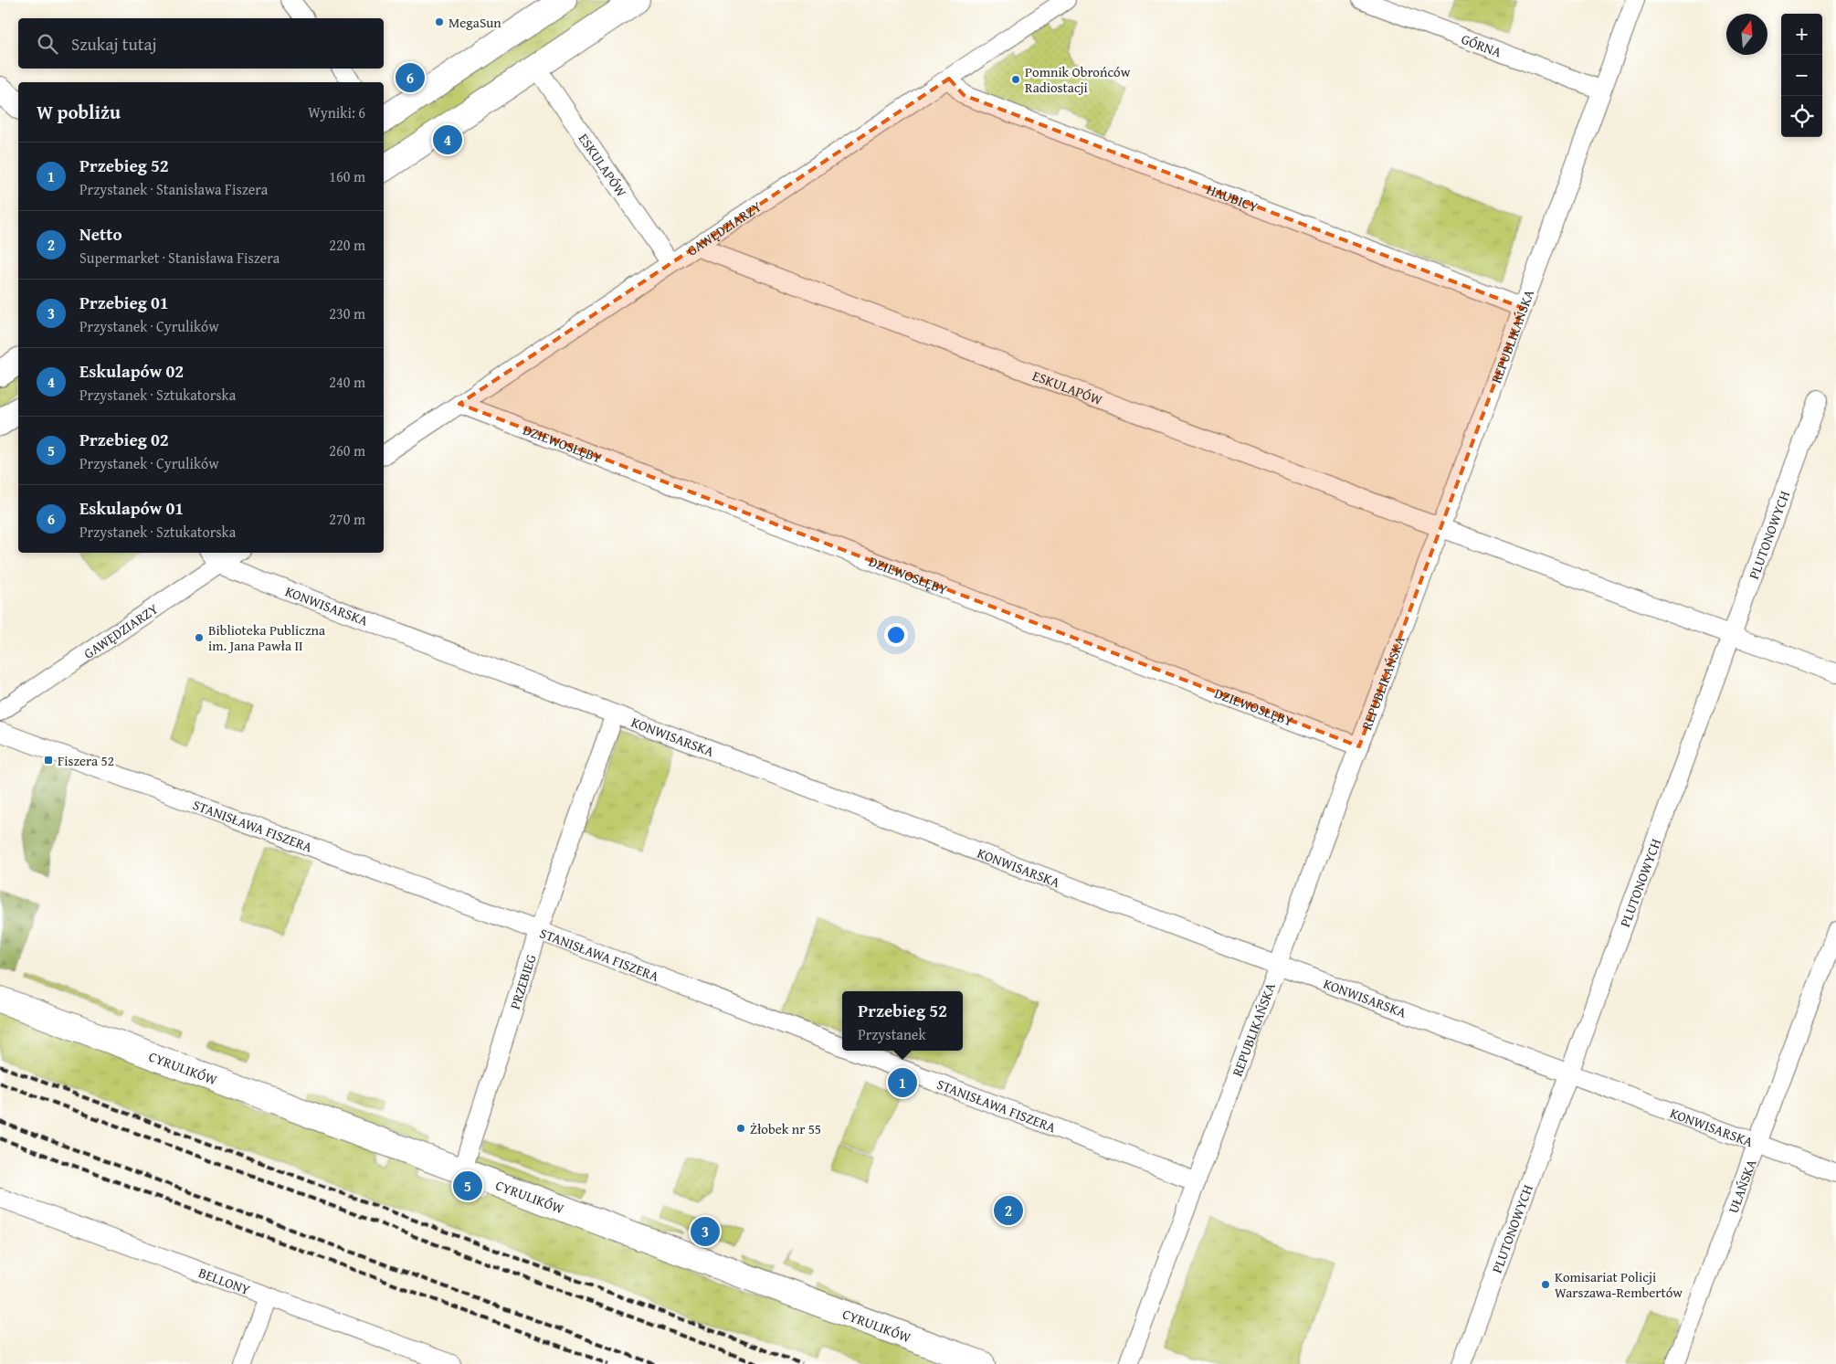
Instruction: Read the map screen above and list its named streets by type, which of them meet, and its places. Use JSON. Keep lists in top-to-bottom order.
{
  "streets": {
    "main road": ["CYRULIKÓW"],
    "street": [
      "GÓRNA",
      "ESKULAPÓW",
      "HAUBICY",
      "GAWĘDZIARZY",
      "REPUBLIKAŃSKA",
      "DZIEWOSŁĘBY",
      "PLUTONOWYCH",
      "KONWISARSKA",
      "STANISŁAWA FISZERA",
      "PRZEBIEG",
      "UŁAŃSKA",
      "BELLONY"
    ]
  },
  "crossings": [
    ["GÓRNA", "REPUBLIKAŃSKA"],
    ["ESKULAPÓW", "GAWĘDZIARZY"],
    ["ESKULAPÓW", "REPUBLIKAŃSKA"],
    ["ESKULAPÓW", "PLUTONOWYCH"],
    ["HAUBICY", "GAWĘDZIARZY"],
    ["HAUBICY", "REPUBLIKAŃSKA"],
    ["GAWĘDZIARZY", "DZIEWOSŁĘBY"],
    ["GAWĘDZIARZY", "KONWISARSKA"],
    ["REPUBLIKAŃSKA", "DZIEWOSŁĘBY"],
    ["REPUBLIKAŃSKA", "KONWISARSKA"],
    ["REPUBLIKAŃSKA", "STANISŁAWA FISZERA"],
    ["PLUTONOWYCH", "KONWISARSKA"],
    ["KONWISARSKA", "PRZEBIEG"],
    ["KONWISARSKA", "UŁAŃSKA"],
    ["STANISŁAWA FISZERA", "PRZEBIEG"],
    ["PRZEBIEG", "CYRULIKÓW"]
  ],
  "places": {
    "other": [
      "MegaSun",
      "Pomnik Obrońców Radiostacji",
      "Biblioteka Publiczna im. Jana Pawła II",
      "Żłobek nr 55",
      "Komisariat Policji Warszawa-Rembertów"
    ],
    "transit": ["Fiszera 52"]
  },
  "north": "top",
  "page": {
    "map_buttons": ["+", "−"],
    "search": "Szukaj tutaj",
    "pins": [
      "6",
      "4",
      "1",
      "5",
      "2",
      "3"
    ],
    "heading": ["W pobliżu", "Wyniki: 6"],
    "list": [
      {
        "mark": "1",
        "name": "Przebieg 52",
        "note": "Przystanek · Stanisława Fiszera",
        "value": "160 m"
      },
      {
        "mark": "2",
        "name": "Netto",
        "note": "Supermarket · Stanisława Fiszera",
        "value": "220 m"
      },
      {
        "mark": "3",
        "name": "Przebieg 01",
        "note": "Przystanek · Cyrulików",
        "value": "230 m"
      },
      {
        "mark": "4",
        "name": "Eskulapów 02",
        "note": "Przystanek · Sztukatorska",
        "value": "240 m"
      },
      {
        "mark": "5",
        "name": "Przebieg 02",
        "note": "Przystanek · Cyrulików",
        "value": "260 m"
      },
      {
        "mark": "6",
        "name": "Eskulapów 01",
        "note": "Przystanek · Sztukatorska",
        "value": "270 m"
      }
    ],
    "popup": ["Przebieg 52", "Przystanek"]
  }
}
